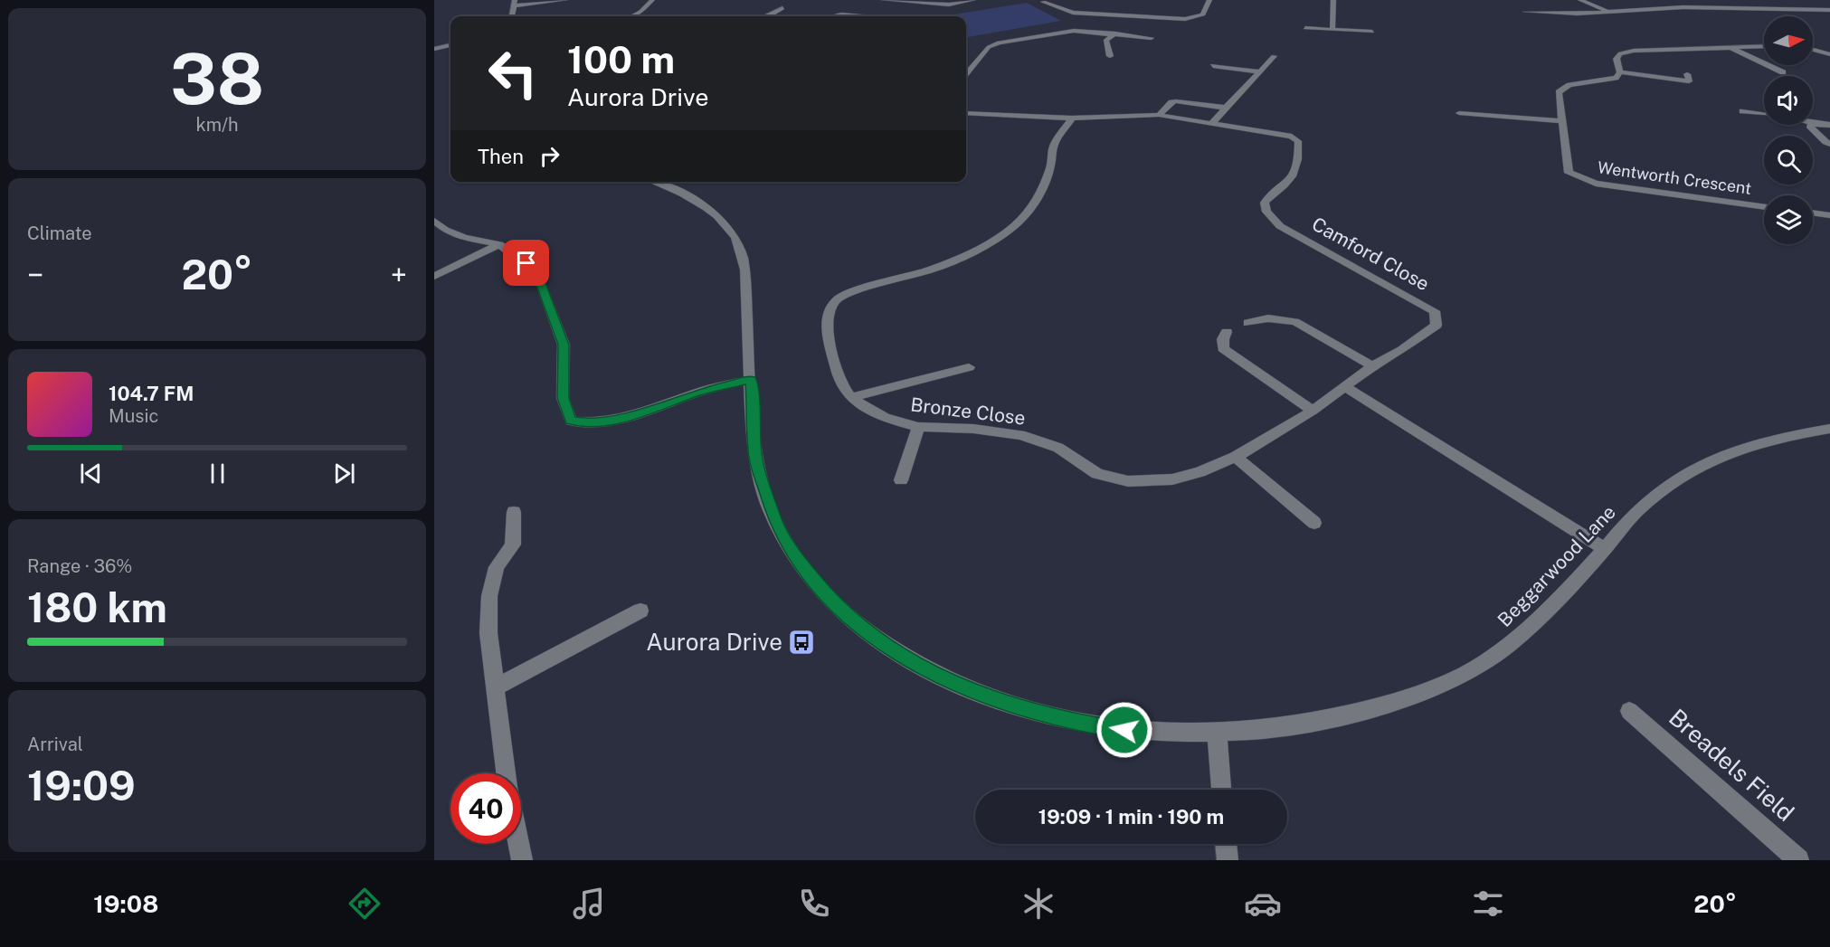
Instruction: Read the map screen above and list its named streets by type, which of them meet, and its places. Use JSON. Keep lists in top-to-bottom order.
{
  "streets": {
    "street": [
      "Wentworth Crescent",
      "Camford Close",
      "Bronze Close",
      "Beggarwood Lane",
      "Breadels Field"
    ]
  },
  "crossings": [
    ["Camford Close", "Bronze Close"]
  ],
  "places": {
    "bus stop": ["Aurora Drive"]
  },
  "north": "right",
  "page": {
    "tile": [
      ["38", "km/h"],
      "Climate",
      ["Range · 36%", "180 km"],
      ["Arrival", "19:09"]
    ],
    "turn": ["100 m", "Aurora Drive"],
    "then": "Then",
    "heat": ["−", "20°", "+"],
    "song": ["104.7 FM", "Music"],
    "limit": "40",
    "trip": "19:09 · 1 min · 190 m",
    "tabs": ["19:08", "20°"]
  }
}
